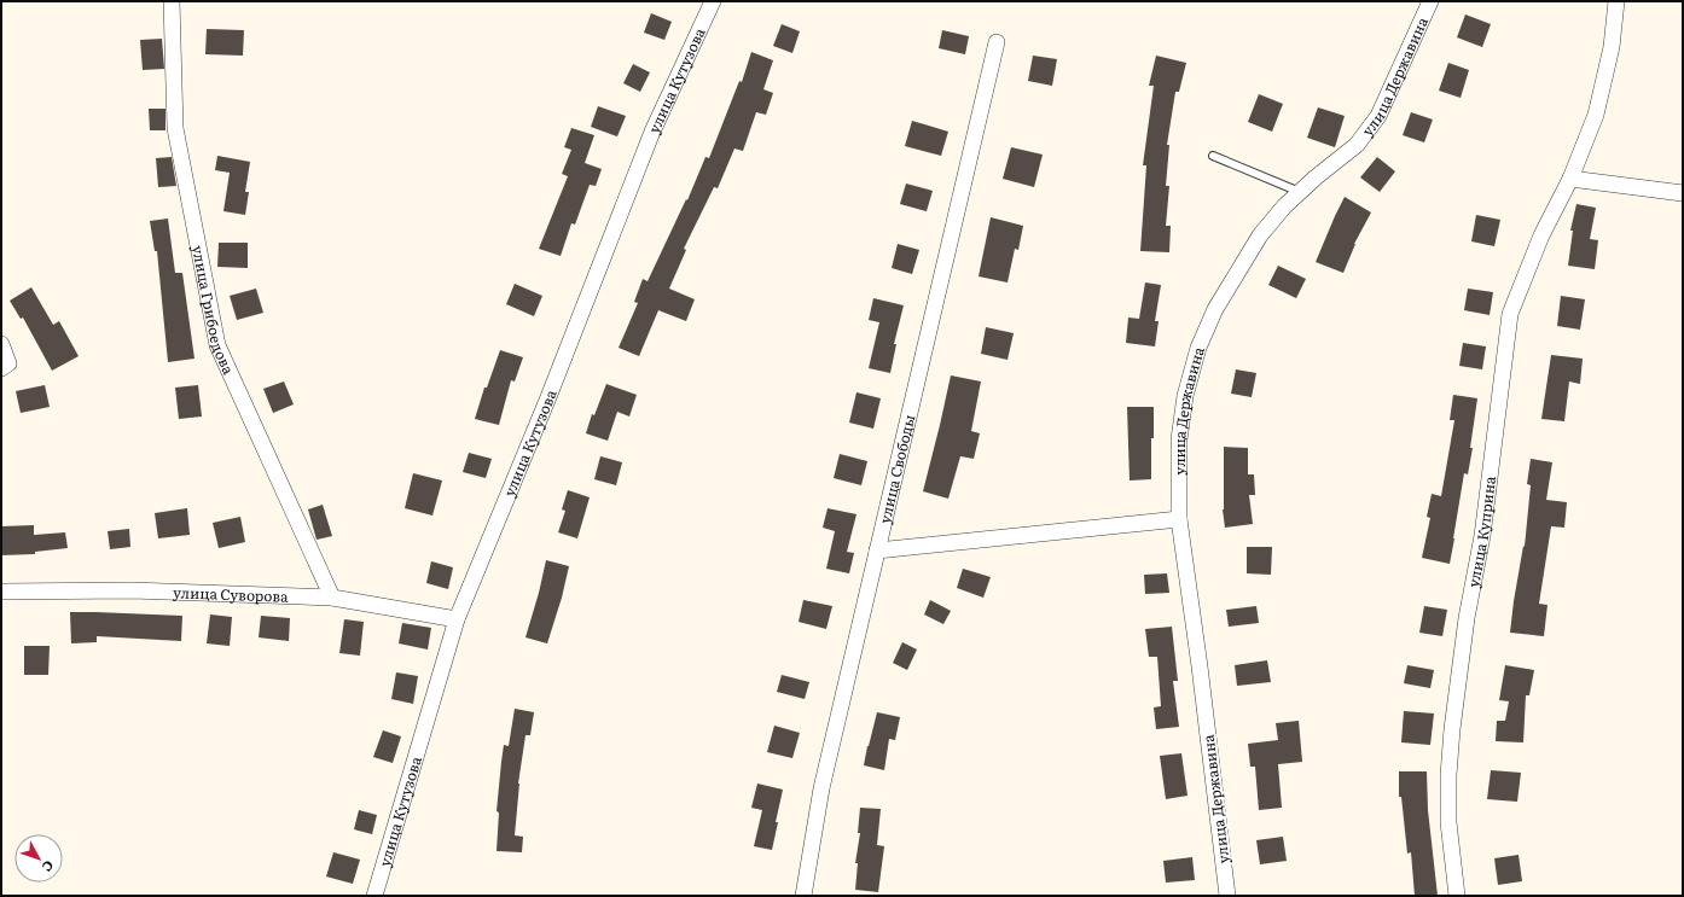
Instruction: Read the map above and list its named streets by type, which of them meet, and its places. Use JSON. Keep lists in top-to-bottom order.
{
  "streets": {
    "street": [
      "улица Державина",
      "улица Кутузова",
      "улица Грибоедова",
      "улица Свободы",
      "улица Куприна",
      "улица Суворова"
    ]
  },
  "crossings": [
    ["улица Кутузова", "улица Суворова"],
    ["улица Грибоедова", "улица Суворова"]
  ],
  "north": "bottom right"
}
